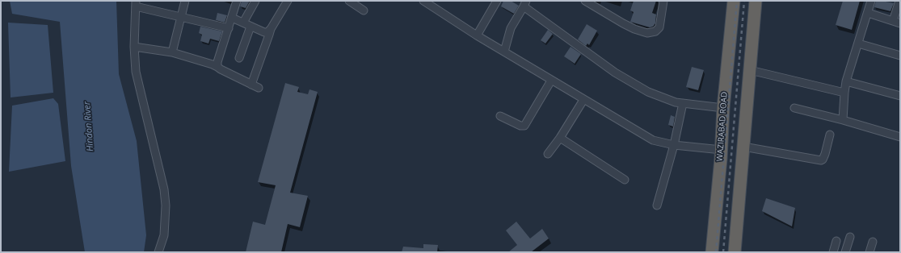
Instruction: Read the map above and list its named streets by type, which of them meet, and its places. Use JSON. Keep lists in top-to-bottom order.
{
  "streets": {
    "highway": ["WAZIRABAD ROAD"]
  },
  "water": ["Hindon River"]
}
